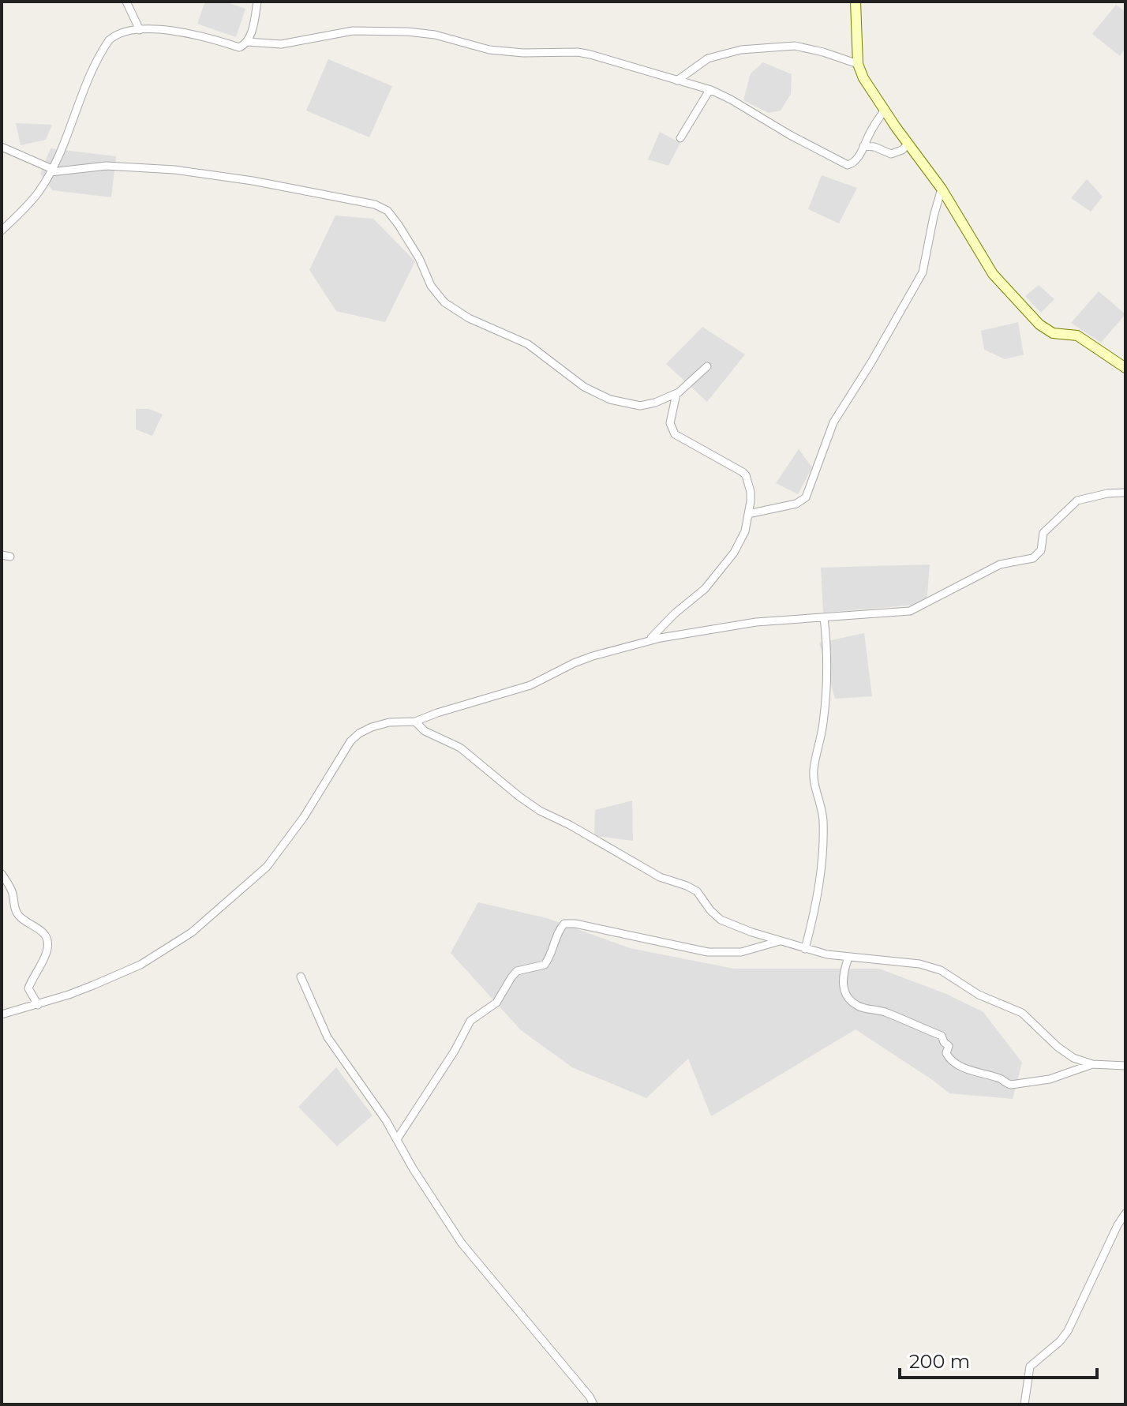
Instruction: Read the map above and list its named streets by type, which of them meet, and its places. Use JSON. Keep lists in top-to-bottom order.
{
  "scale_bar": "200 m"
}
